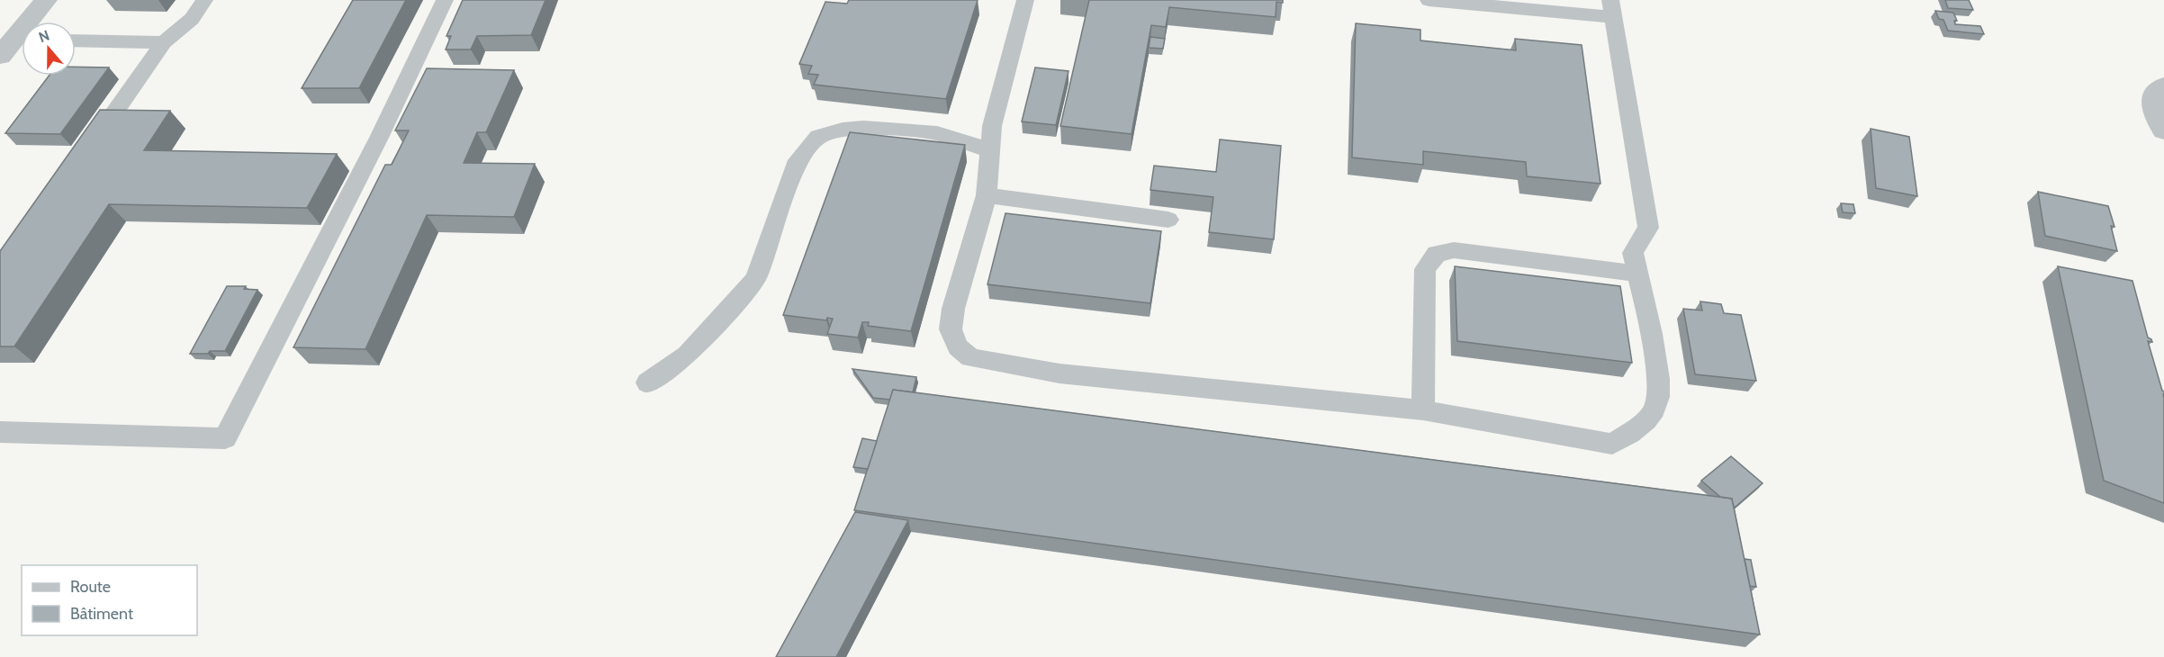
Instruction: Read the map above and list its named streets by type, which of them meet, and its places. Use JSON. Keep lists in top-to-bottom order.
{
  "legend": ["Route", "Bâtiment"],
  "north": "top"
}
